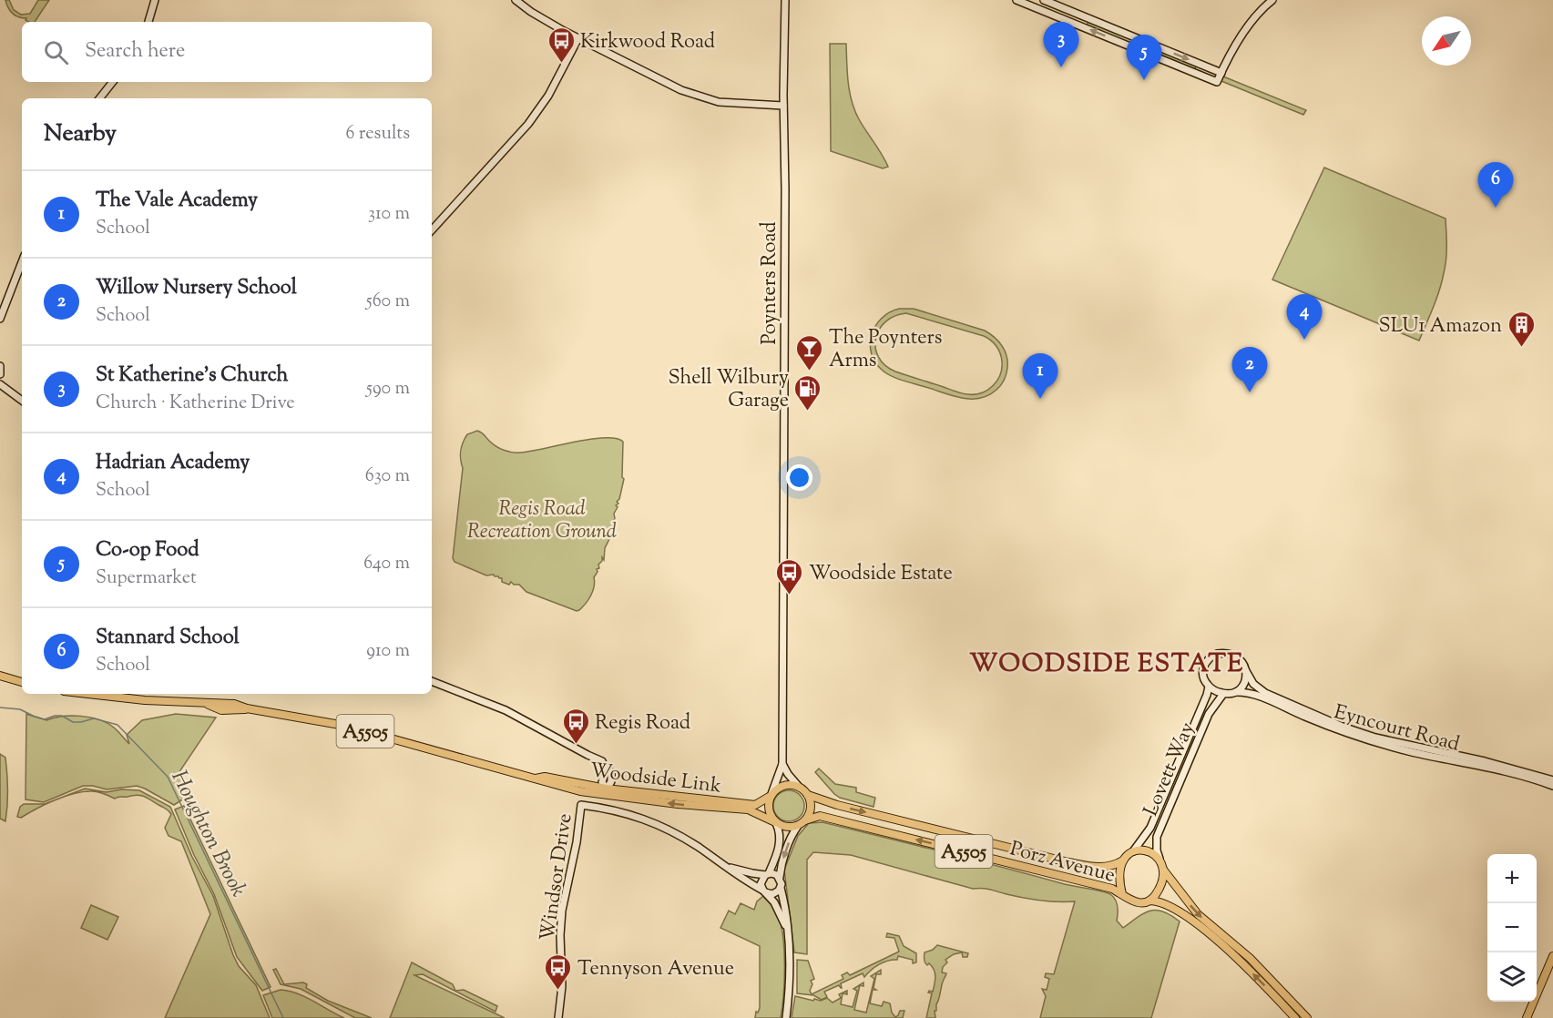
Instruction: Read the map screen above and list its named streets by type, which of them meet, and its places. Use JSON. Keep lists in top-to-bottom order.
{
  "streets": {
    "main road": ["A5505", "Woodside Link", "Porz Avenue"],
    "street": [
      "Poynters Road",
      "Eyncourt Road",
      "Lovett Way",
      "Windsor Drive"
    ]
  },
  "crossings": [
    ["Poynters Road", "Woodside Link"],
    ["Poynters Road", "Porz Avenue"],
    ["Eyncourt Road", "Lovett Way"],
    ["A5505", "Lovett Way"],
    ["A5505", "Porz Avenue"],
    ["Lovett Way", "Porz Avenue"],
    ["Woodside Link", "Porz Avenue"]
  ],
  "districts": ["WOODSIDE ESTATE"],
  "water": ["Houghton Brook"],
  "parks": ["Regis Road Recreation Ground"],
  "places": {
    "bus stop": [
      "Kirkwood Road",
      "Woodside Estate",
      "Regis Road",
      "Tennyson Avenue"
    ],
    "building": ["SLU1 Amazon"],
    "bar": ["The Poynters Arms"],
    "fuel station": ["Shell Wilbury Garage"]
  },
  "north": "bottom left",
  "page": {
    "pins": [
      "3",
      "5",
      "6",
      "4",
      "2",
      "1"
    ],
    "search": "Search here",
    "heading": ["Nearby", "6 results"],
    "list": [
      {
        "mark": "1",
        "name": "The Vale Academy",
        "note": "School",
        "value": "310 m"
      },
      {
        "mark": "2",
        "name": "Willow Nursery School",
        "note": "School",
        "value": "560 m"
      },
      {
        "mark": "3",
        "name": "St Katherine's Church",
        "note": "Church · Katherine Drive",
        "value": "590 m"
      },
      {
        "mark": "4",
        "name": "Hadrian Academy",
        "note": "School",
        "value": "630 m"
      },
      {
        "mark": "5",
        "name": "Co-op Food",
        "note": "Supermarket",
        "value": "640 m"
      },
      {
        "mark": "6",
        "name": "Stannard School",
        "note": "School",
        "value": "910 m"
      }
    ],
    "map_buttons": ["+", "−"]
  }
}
